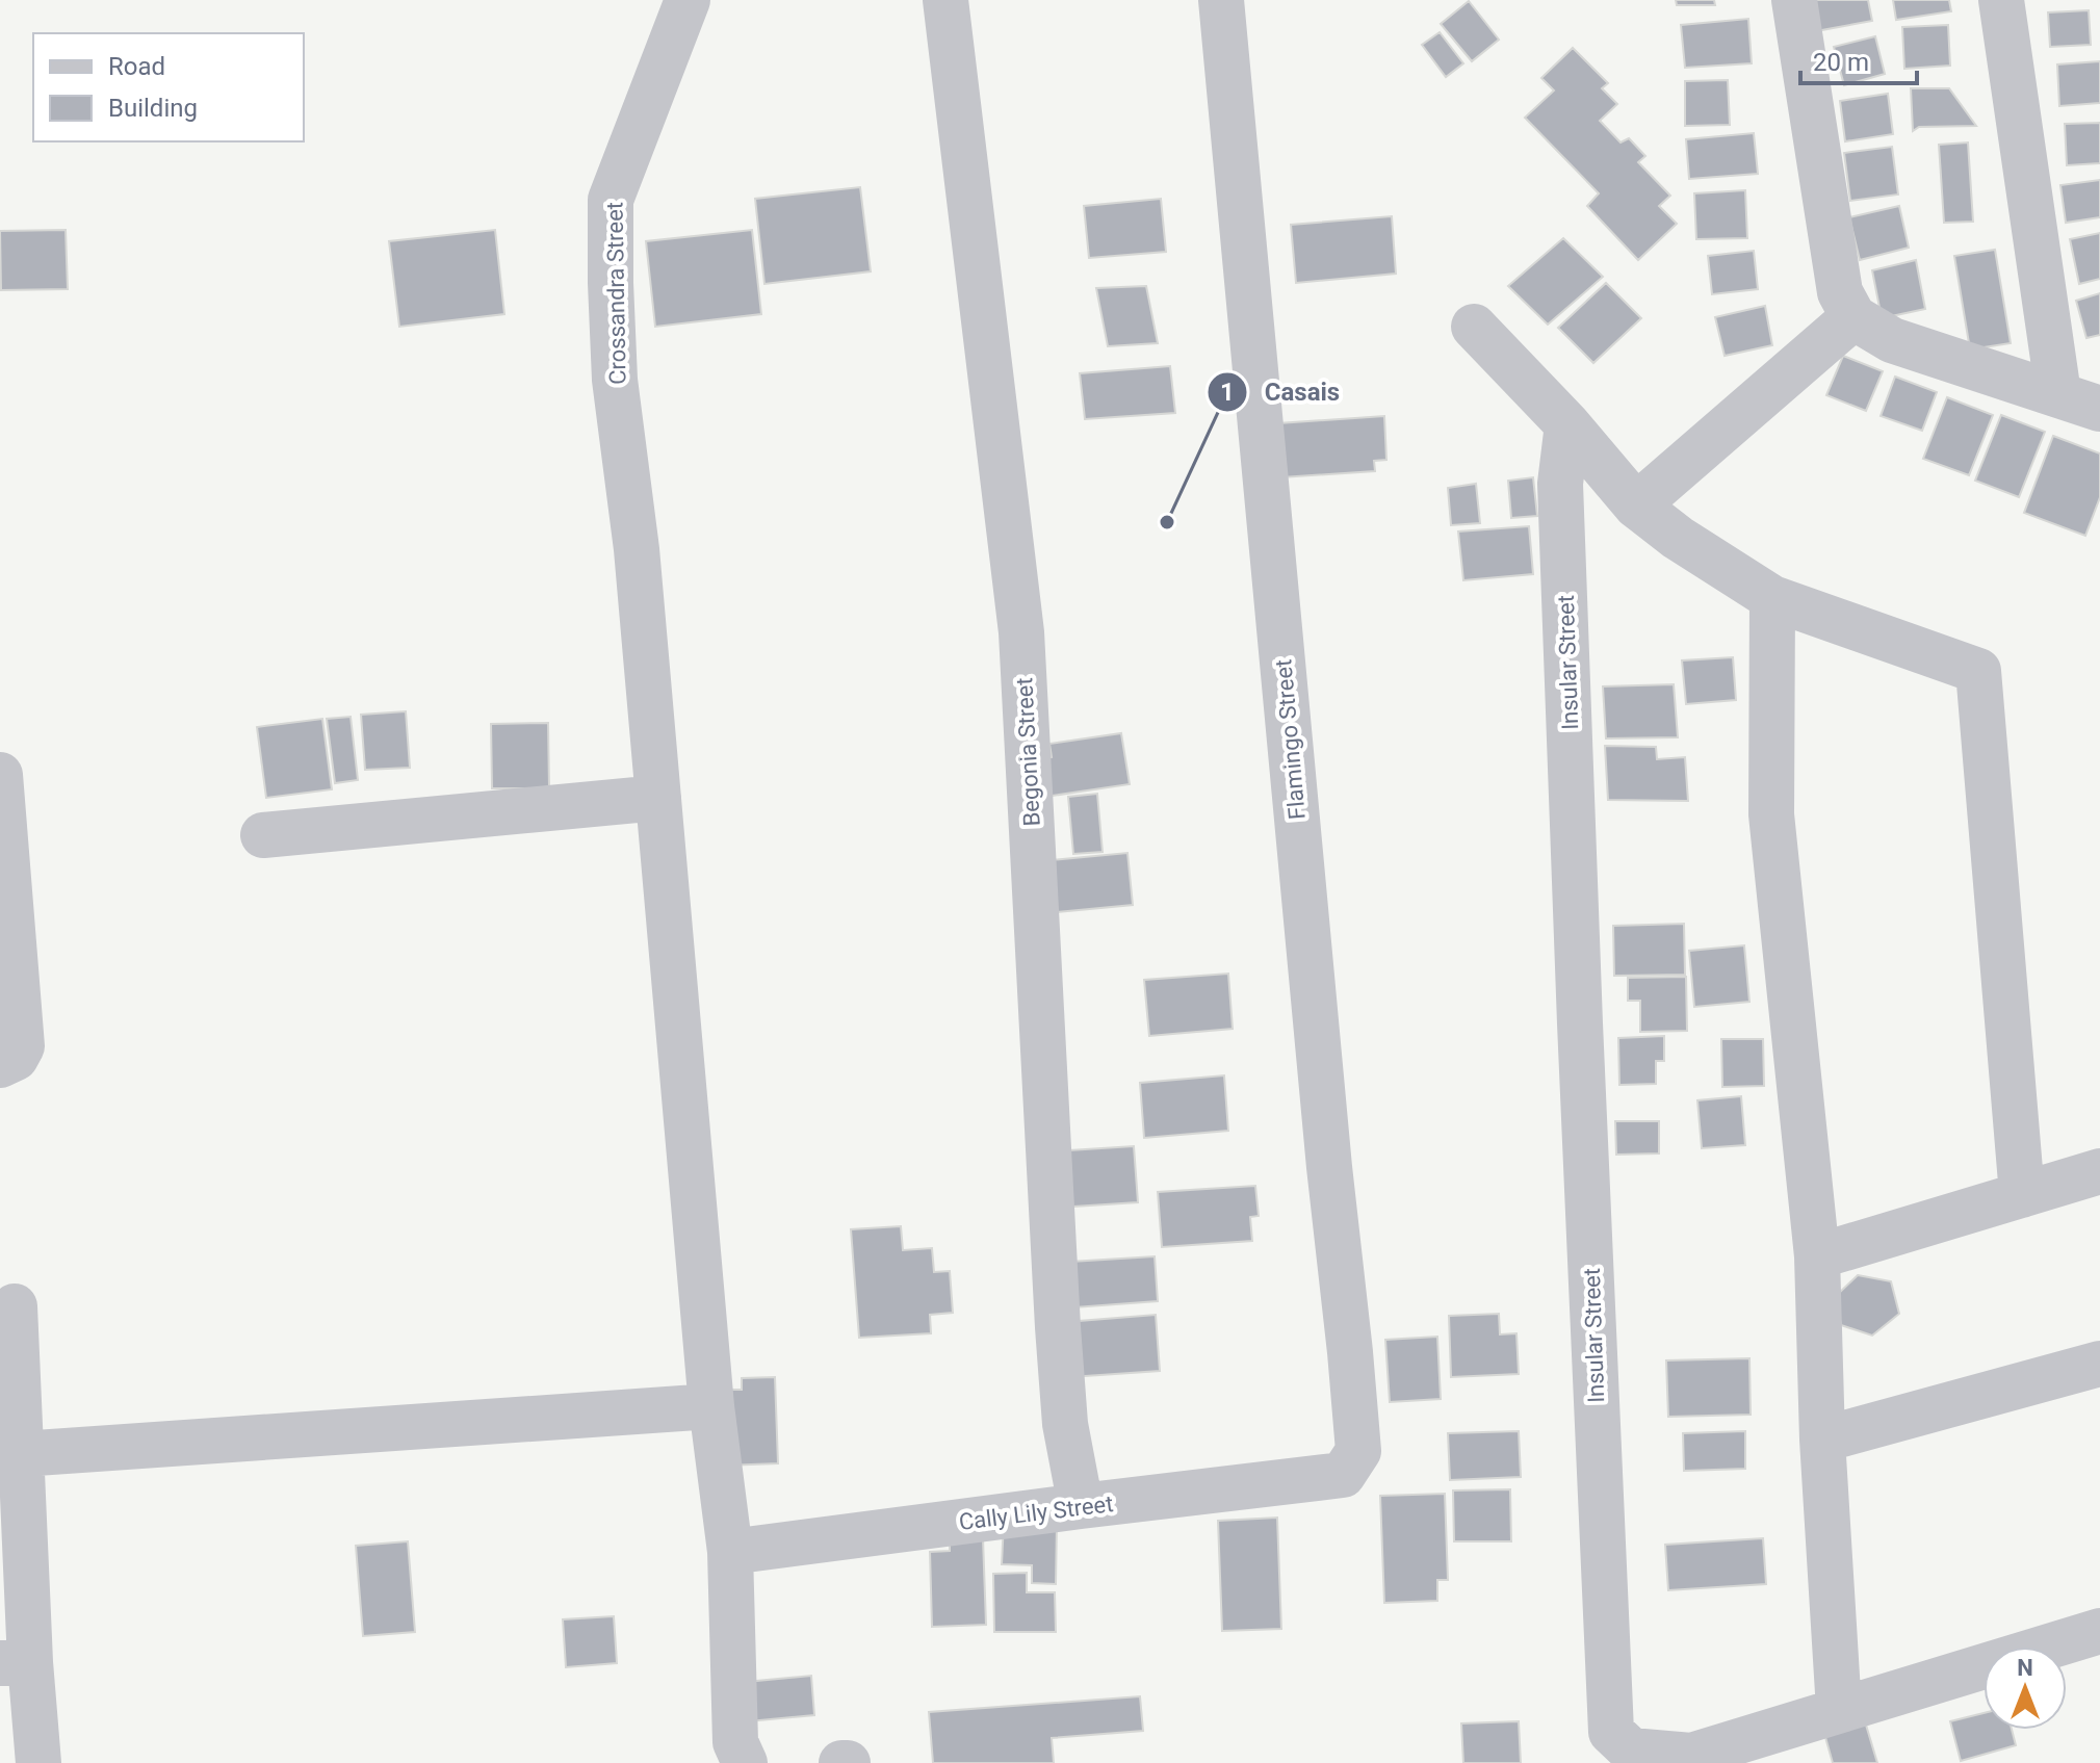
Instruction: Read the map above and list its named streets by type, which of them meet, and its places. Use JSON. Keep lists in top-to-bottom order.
{
  "streets": {
    "street": [
      "Crossandra Street",
      "Insular Street",
      "Flamingo Street",
      "Begonia Street",
      "Cally Lily Street"
    ]
  },
  "crossings": [
    ["Crossandra Street", "Cally Lily Street"],
    ["Flamingo Street", "Cally Lily Street"],
    ["Begonia Street", "Cally Lily Street"]
  ],
  "places": ["Casais"],
  "legend": ["Road", "Building"],
  "scale_bar": "20 m",
  "north": "top"
}
